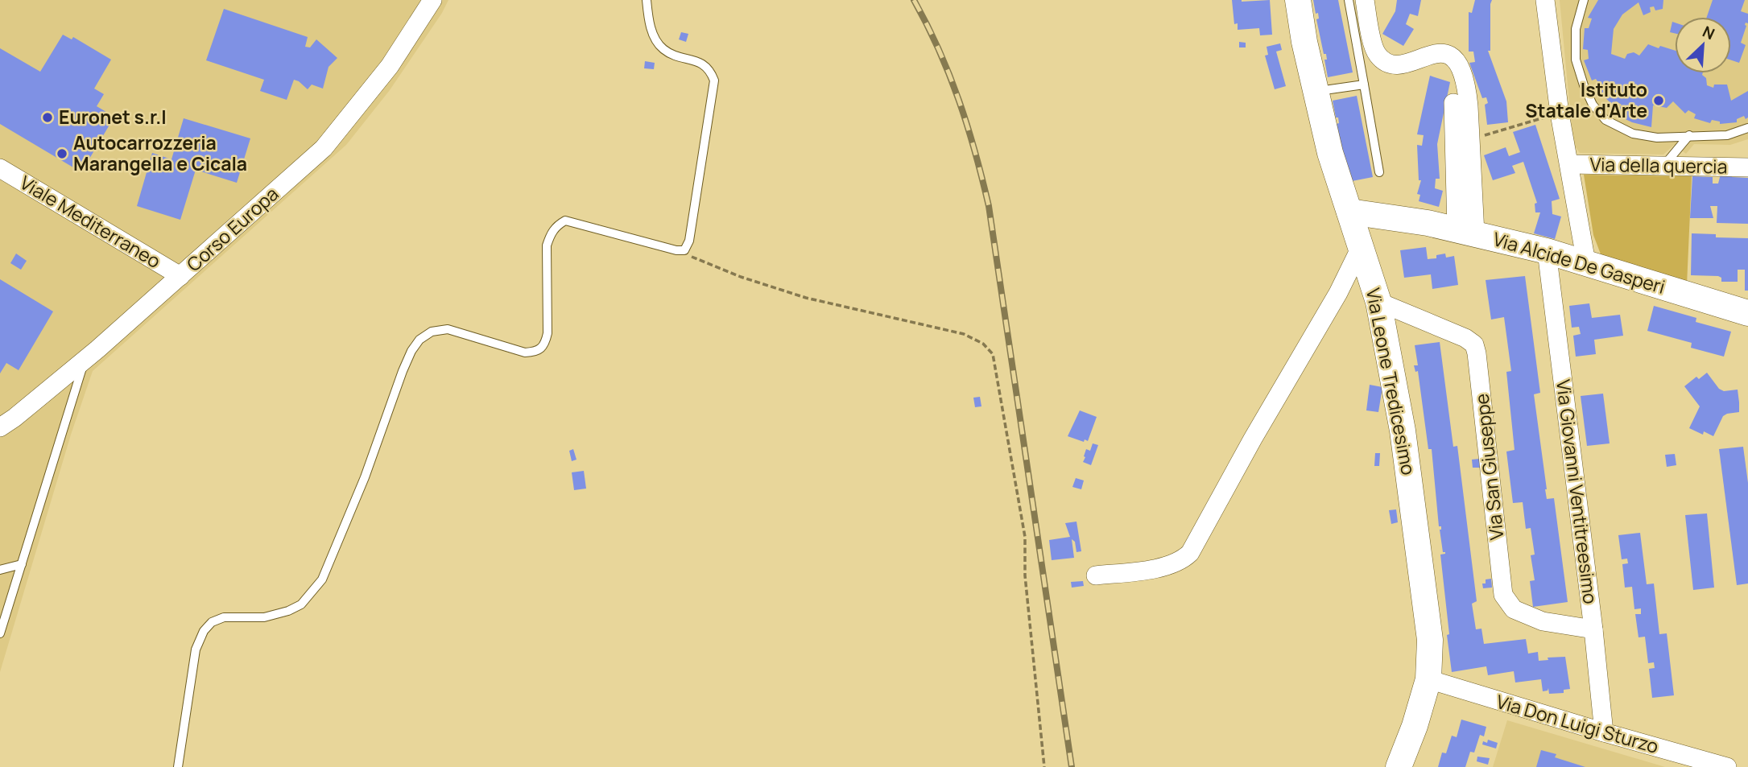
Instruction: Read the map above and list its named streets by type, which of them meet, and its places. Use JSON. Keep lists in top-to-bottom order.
{
  "streets": {
    "street": [
      "Via della quercia",
      "Viale Mediterraneo",
      "Corso Europa",
      "Via Alcide De Gasperi",
      "Via Leone Tredicesimo",
      "Via San Giuseppe",
      "Via Giovanni Ventitreesimo",
      "Via Don Luigi Sturzo"
    ]
  },
  "crossings": [
    ["Viale Mediterraneo", "Corso Europa"],
    ["Via Alcide De Gasperi", "Via Leone Tredicesimo"],
    ["Via Alcide De Gasperi", "Via Giovanni Ventitreesimo"],
    ["Via Leone Tredicesimo", "Via San Giuseppe"],
    ["Via Leone Tredicesimo", "Via Don Luigi Sturzo"],
    ["Via San Giuseppe", "Via Giovanni Ventitreesimo"],
    ["Via Giovanni Ventitreesimo", "Via Don Luigi Sturzo"]
  ],
  "places": ["Istituto Statale d'Arte", "Euronet s.r.l", "Autocarrozzeria Marangella e Cicala"],
  "north": "top right"
}
